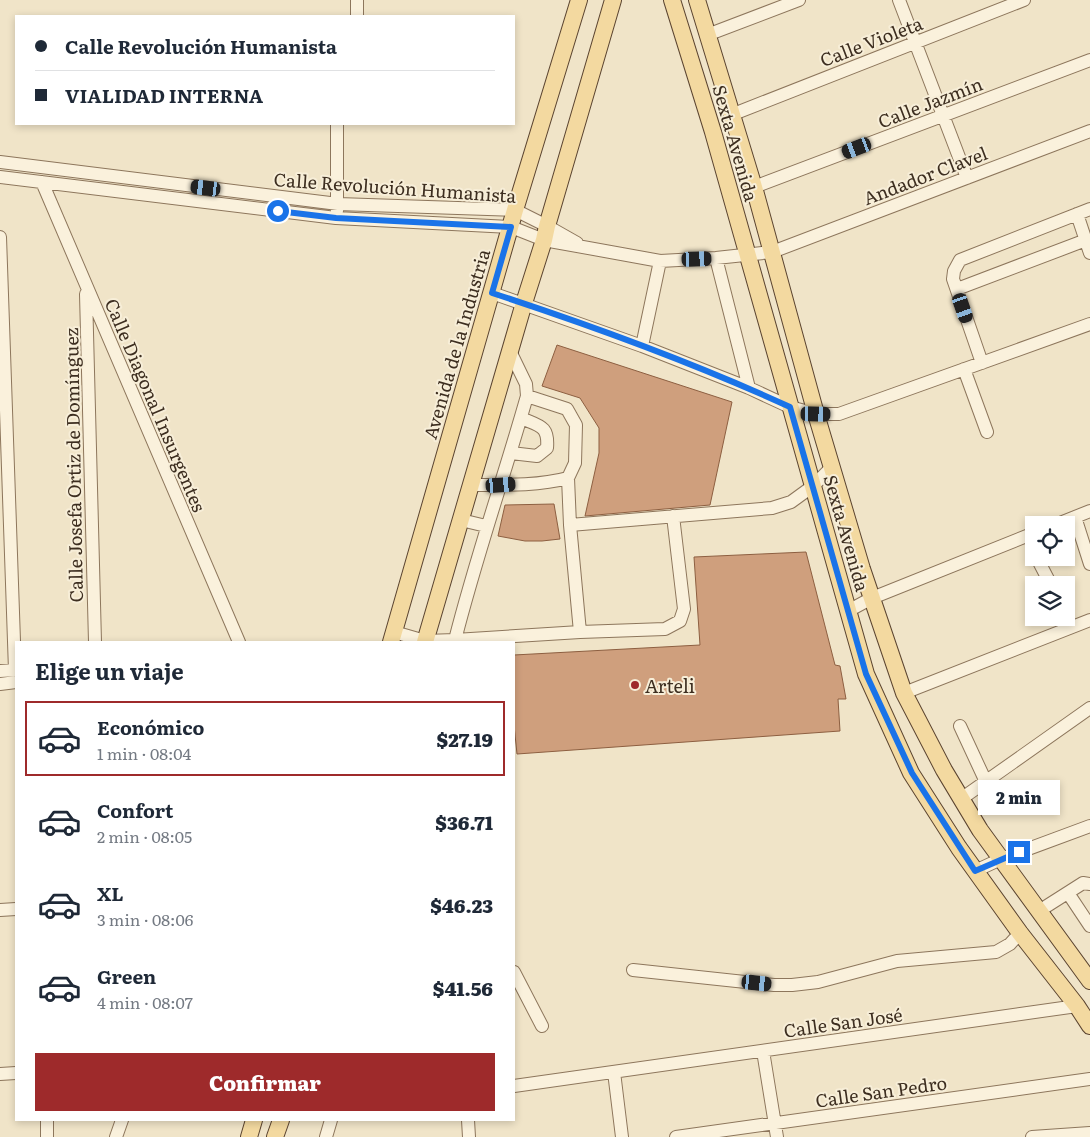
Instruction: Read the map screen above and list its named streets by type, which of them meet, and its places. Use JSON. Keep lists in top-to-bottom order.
{
  "streets": {
    "main road": ["Sexta Avenida", "Avenida de la Industria"],
    "street": [
      "Calle Violeta",
      "Calle Jazmín",
      "Andador Clavel",
      "Calle Revolución Humanista",
      "Calle Diagonal Insurgentes",
      "Calle Josefa Ortiz de Domínguez",
      "Calle San José",
      "Calle San Pedro"
    ]
  },
  "crossings": [
    ["Calle Violeta", "Sexta Avenida"],
    ["Calle Jazmín", "Sexta Avenida"],
    ["Sexta Avenida", "Andador Clavel"],
    ["Sexta Avenida", "Calle San José"],
    ["Andador Clavel", "Calle Revolución Humanista"],
    ["Calle Revolución Humanista", "Avenida de la Industria"],
    ["Calle Revolución Humanista", "Calle Diagonal Insurgentes"],
    ["Calle Diagonal Insurgentes", "Calle Josefa Ortiz de Domínguez"]
  ],
  "places": ["Arteli"],
  "page": {
    "banner": ["Calle Revolución Humanista", "VIALIDAD INTERNA"],
    "heading": "Elige un viaje",
    "list": [
      {
        "name": "Económico",
        "note": "1 min · 08:04",
        "value": "$27.19"
      },
      {
        "name": "Confort",
        "note": "2 min · 08:05",
        "value": "$36.71"
      },
      {
        "name": "XL",
        "note": "3 min · 08:06",
        "value": "$46.23"
      },
      {
        "name": "Green",
        "note": "4 min · 08:07",
        "value": "$41.56"
      }
    ],
    "bubble": "2 min",
    "buttons": "Confirmar"
  }
}
